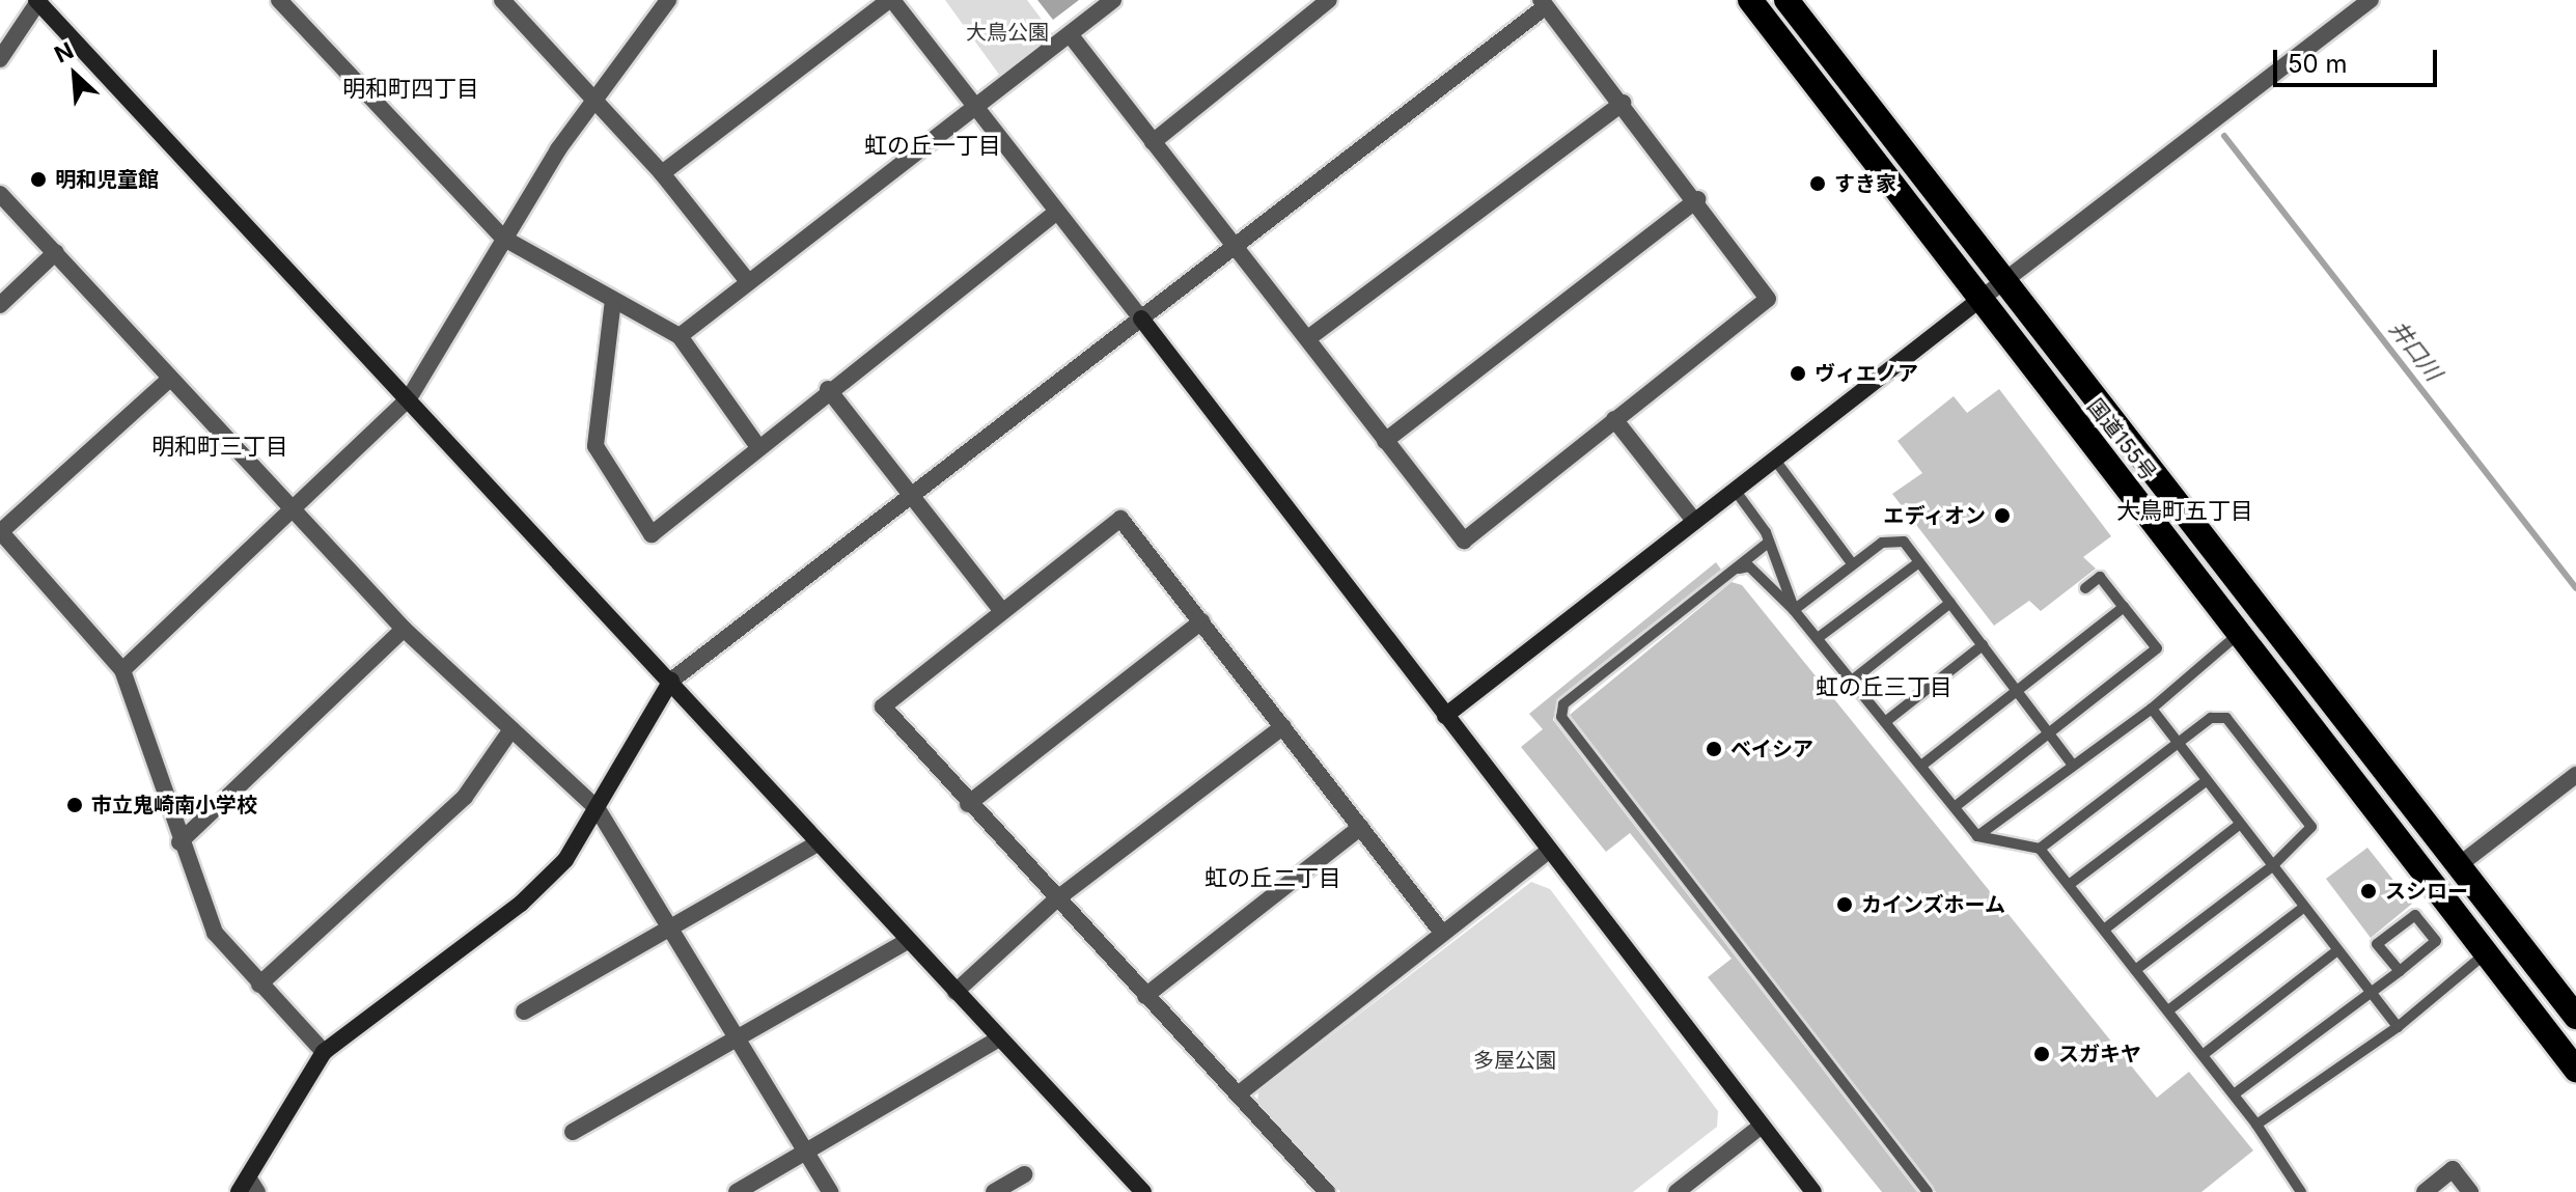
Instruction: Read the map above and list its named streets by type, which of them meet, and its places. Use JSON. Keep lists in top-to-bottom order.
{
  "streets": {
    "highway": ["国道155号"]
  },
  "districts": [
    "明和町四丁目",
    "虹の丘一丁目",
    "明和町三丁目",
    "大鳥町五丁目",
    "虹の丘三丁目",
    "虹の丘二丁目"
  ],
  "water": ["井口川"],
  "parks": ["大鳥公園", "多屋公園"],
  "places": [
    "明和児童館",
    "すき家",
    "ヴィエノア",
    "エディオン",
    "ベイシア",
    "市立鬼崎南小学校",
    "スシロー",
    "カインズホーム",
    "スガキヤ"
  ],
  "scale_bar": "50 m",
  "north": "top left"
}
